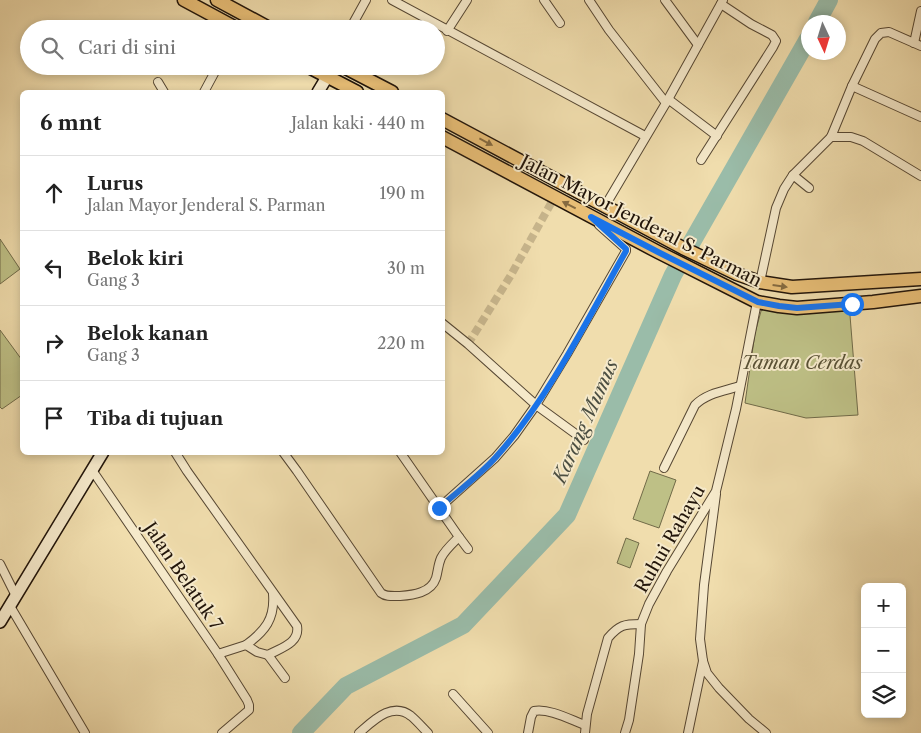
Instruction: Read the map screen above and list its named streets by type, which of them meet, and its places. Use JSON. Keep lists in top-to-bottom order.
{
  "streets": {
    "main road": ["Jalan Mayor Jenderal S. Parman"],
    "street": ["Ruhui Rahayu", "Jalan Belatuk 7"]
  },
  "crossings": [
    ["Jalan Mayor Jenderal S. Parman", "Ruhui Rahayu"]
  ],
  "water": ["Karang Mumus"],
  "parks": ["Taman Cerdas"],
  "north": "bottom",
  "page": {
    "search": "Cari di sini",
    "heading": ["6 mnt", "Jalan kaki · 440 m"],
    "list": [
      ["Lurus", "Jalan Mayor Jenderal S. Parman", "190 m"],
      ["Belok kiri", "Gang 3", "30 m"],
      ["Belok kanan", "Gang 3", "220 m"],
      "Tiba di tujuan"
    ],
    "map_buttons": ["+", "−"]
  }
}
